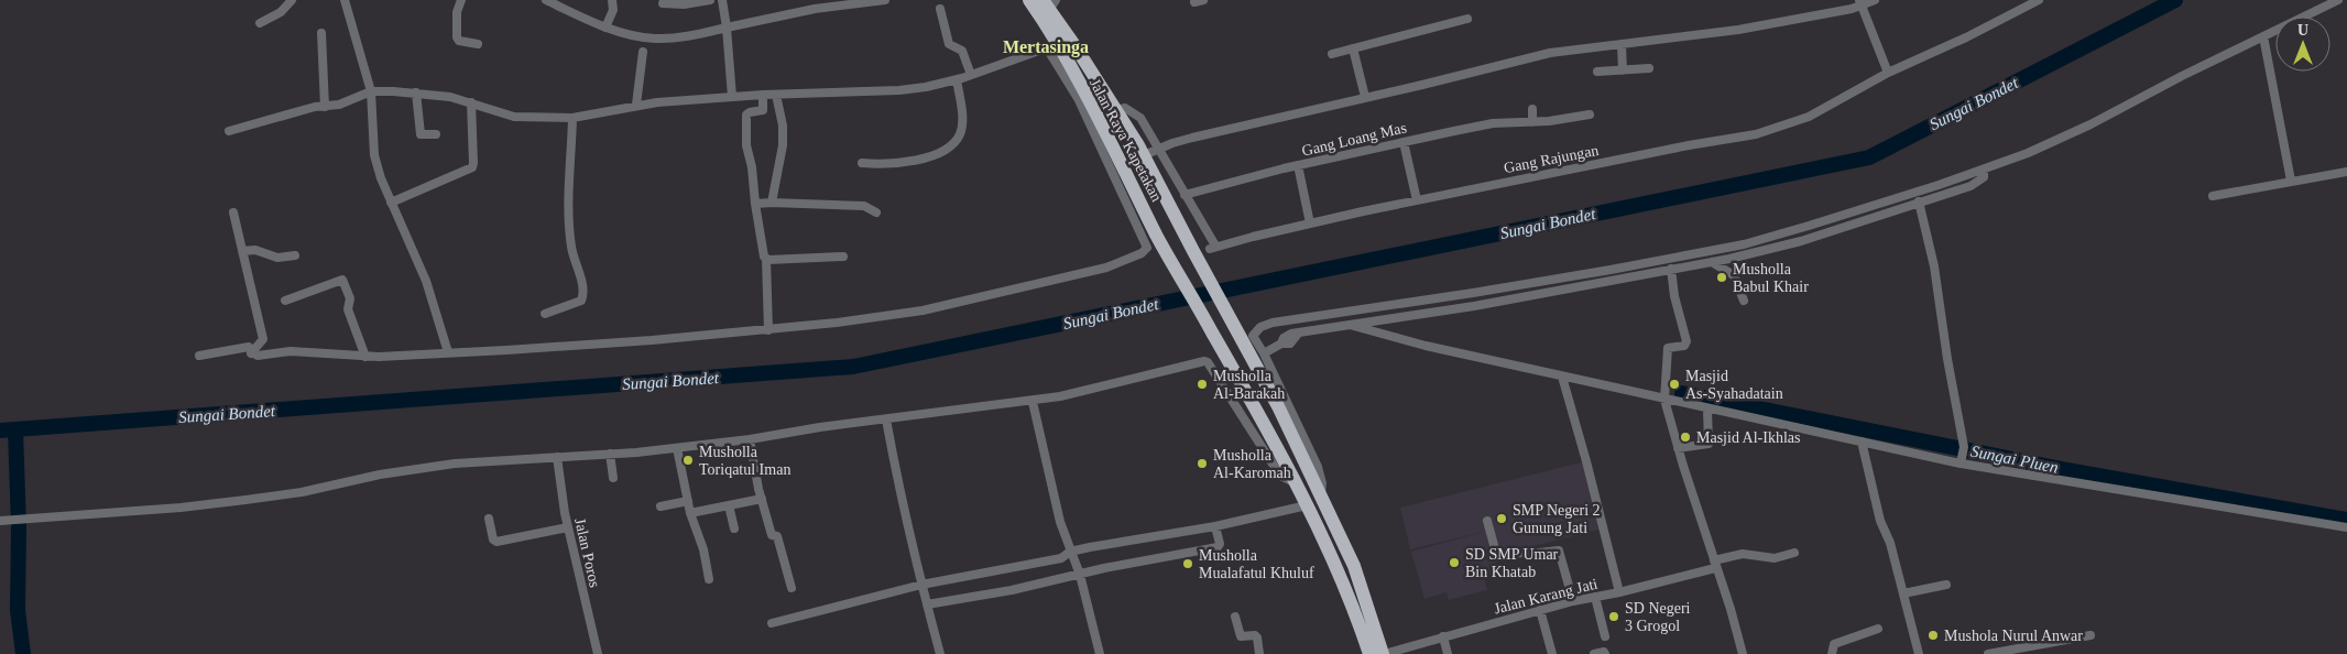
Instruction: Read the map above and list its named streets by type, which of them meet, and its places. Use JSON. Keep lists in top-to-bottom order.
{
  "streets": {
    "highway": ["Jalan Raya Kapetakan"],
    "street": [
      "Gang Loang Mas",
      "Gang Rajungan",
      "Jalan Poros",
      "Jalan Karang Jati"
    ]
  },
  "crossings": [
    ["Gang Loang Mas", "Gang Rajungan"]
  ],
  "districts": ["Mertasinga"],
  "water": ["Sungai Bondet", "Sungai Pluen"],
  "places": [
    "Musholla Babul Khair",
    "Musholla Al-Barakah",
    "Masjid As-Syahadatain",
    "Masjid Al-Ikhlas",
    "Musholla Toriqatul Iman",
    "Musholla Al-Karomah",
    "SMP Negeri 2 Gunung Jati",
    "SD SMP Umar Bin Khatab",
    "Musholla Mualafatul Khuluf",
    "SD Negeri 3 Grogol",
    "Mushola Nurul Anwar"
  ],
  "north": "top"
}
